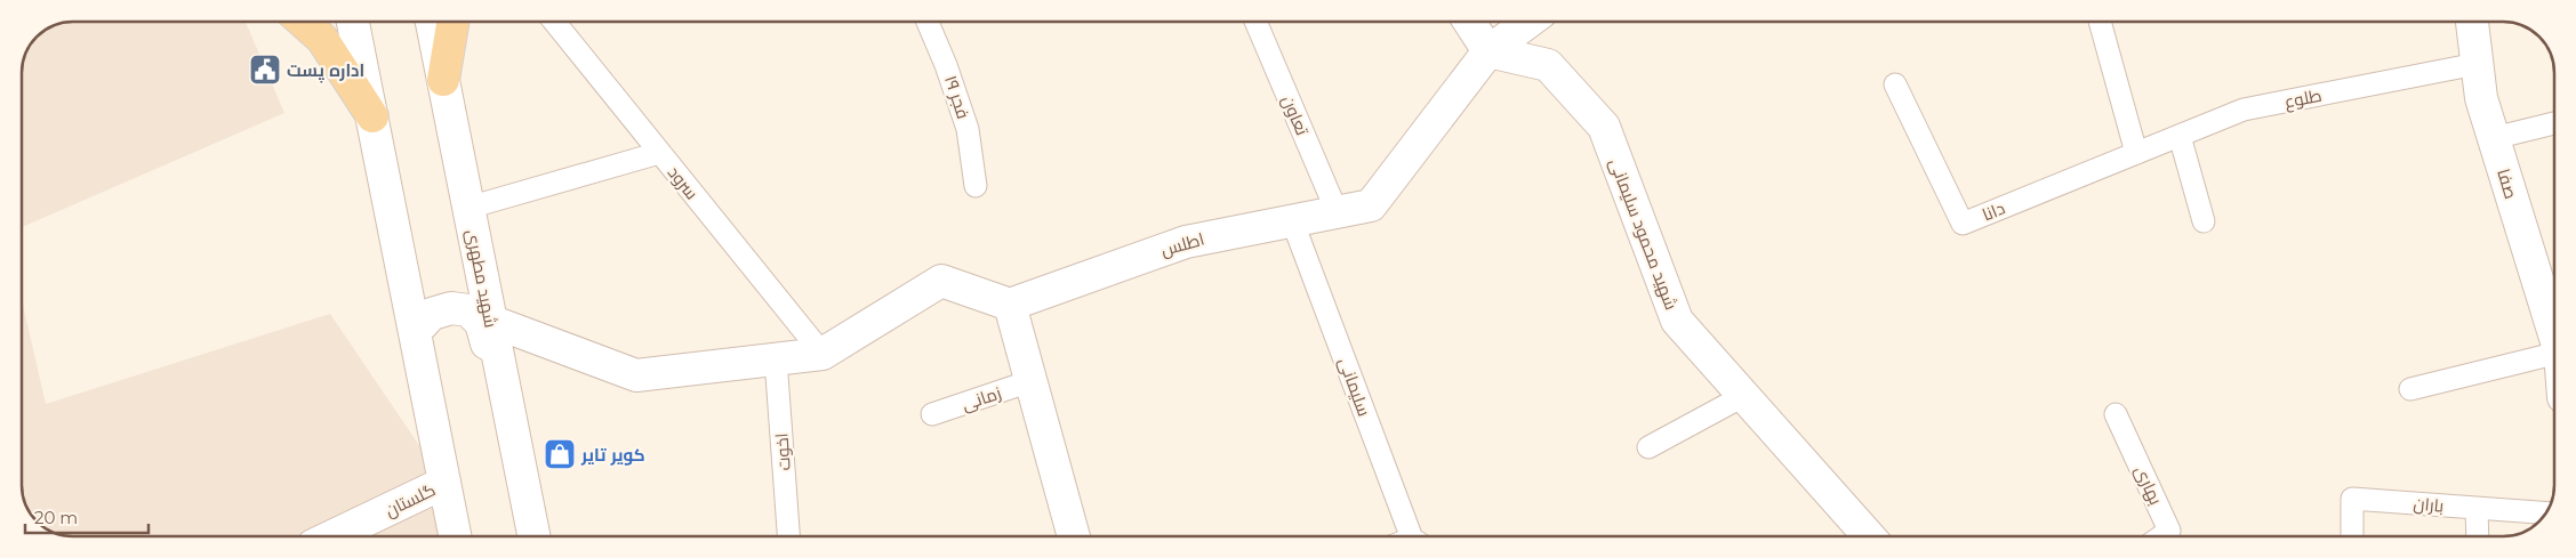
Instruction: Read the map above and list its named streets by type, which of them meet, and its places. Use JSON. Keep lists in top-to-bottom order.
{
  "streets": {
    "street": [
      "صفا",
      "شهید محمود سلیمانی",
      "اطلس",
      "شهید مطهری",
      "گلستان"
    ],
    "lane": [
      "فجر ۱۹",
      "طلوع",
      "تعاون",
      "سرود",
      "دانا",
      "سلیمانی",
      "زمانی",
      "اخوت",
      "بهاری",
      "باران"
    ]
  },
  "crossings": [
    ["طلوع", "صفا"],
    ["طلوع", "دانا"],
    ["تعاون", "اطلس"],
    ["شهید محمود سلیمانی", "اطلس"],
    ["اطلس", "سلیمانی"]
  ],
  "places": {
    "public building": ["اداره پست"],
    "shop": ["کویر تایر"]
  },
  "scale_bar": "20 m"
}
